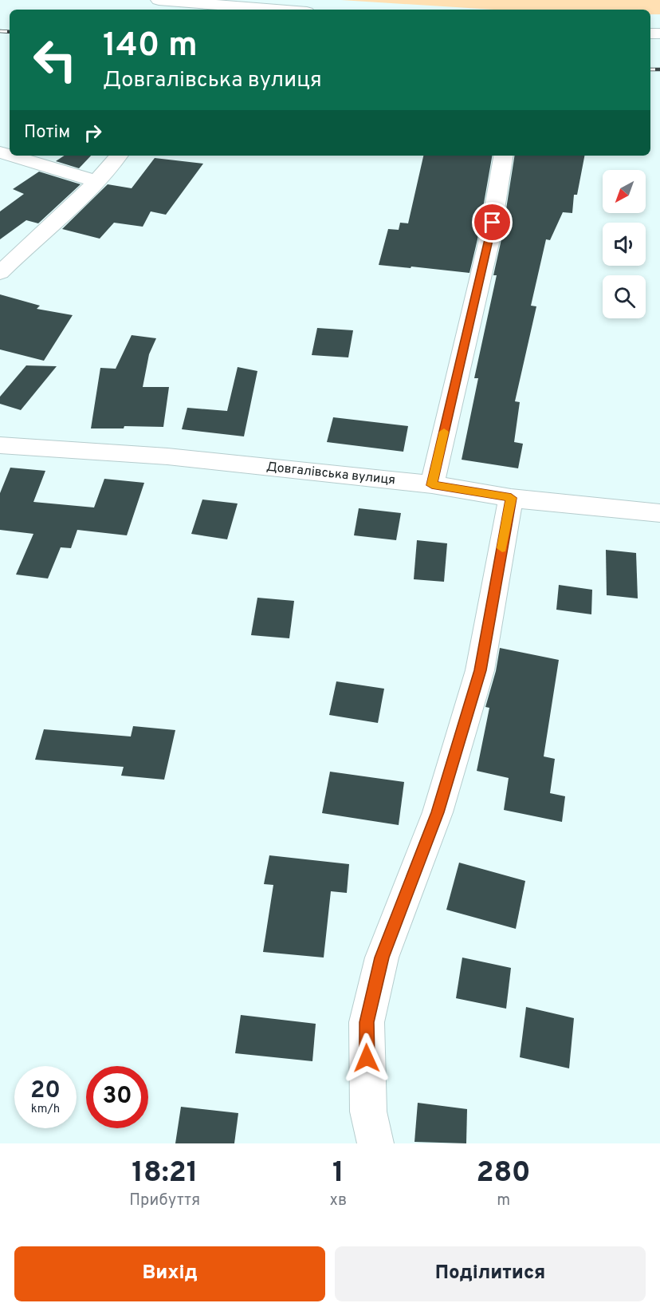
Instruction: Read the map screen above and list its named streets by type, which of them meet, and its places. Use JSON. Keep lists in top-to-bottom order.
{
  "streets": {
    "street": ["Довгалівська вулиця"]
  },
  "north": "bottom left",
  "page": {
    "turn": ["140 m", "Довгалівська вулиця"],
    "then": "Потім",
    "speed": "20 km/h",
    "limit": "30",
    "eta": [
      "18:21",
      "Прибуття",
      "1",
      "хв",
      "280",
      "m"
    ],
    "buttons": ["Вихід", "Поділитися"]
  }
}
